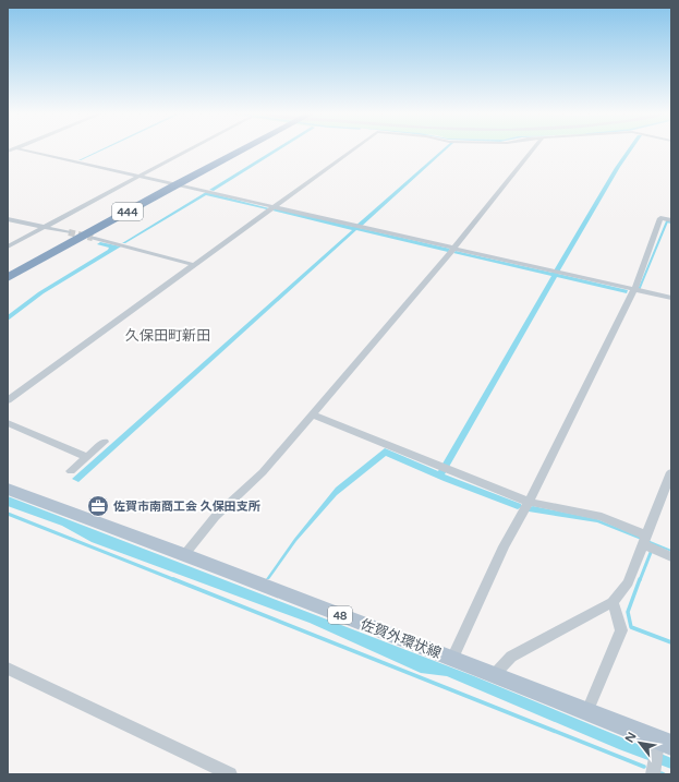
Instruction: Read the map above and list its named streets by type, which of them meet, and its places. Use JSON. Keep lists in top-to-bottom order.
{
  "streets": {
    "highway": ["444"],
    "main road": ["48", "佐賀外環状線"]
  },
  "districts": ["久保田町新田"],
  "places": {
    "office": ["佐賀市南商工会 久保田支所"]
  },
  "north": "top left"
}
